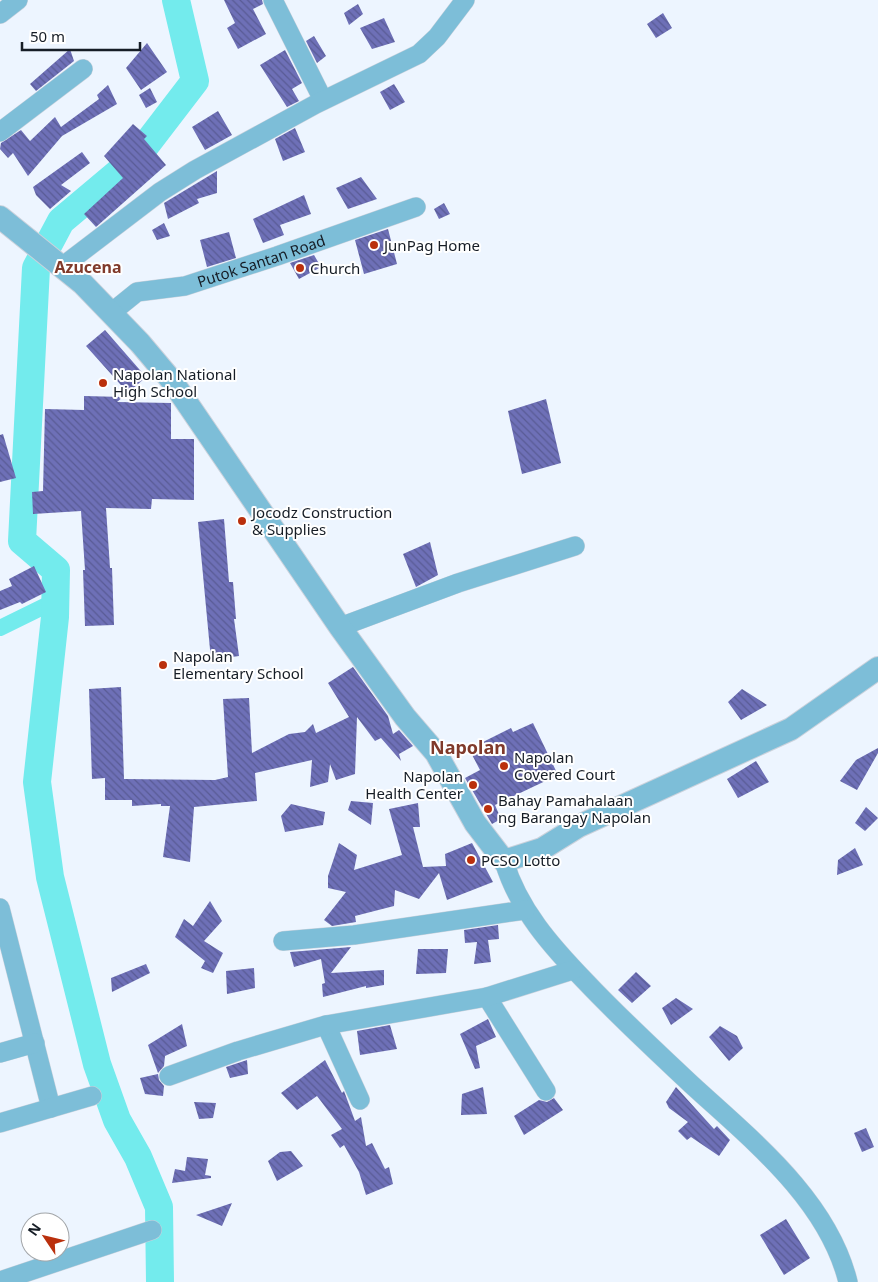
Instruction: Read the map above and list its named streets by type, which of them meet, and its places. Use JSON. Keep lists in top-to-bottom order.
{
  "streets": {
    "street": ["Putok Santan Road"]
  },
  "districts": ["Azucena", "Napolan"],
  "places": [
    "JunPag Home",
    "Church",
    "Napolan National High School",
    "Jocodz Construction & Supplies",
    "Napolan Elementary School",
    "Napolan Covered Court",
    "Napolan Health Center",
    "Bahay Pamahalaan ng Barangay Napolan",
    "PCSO Lotto"
  ],
  "scale_bar": "50 m",
  "north": "top left"
}
